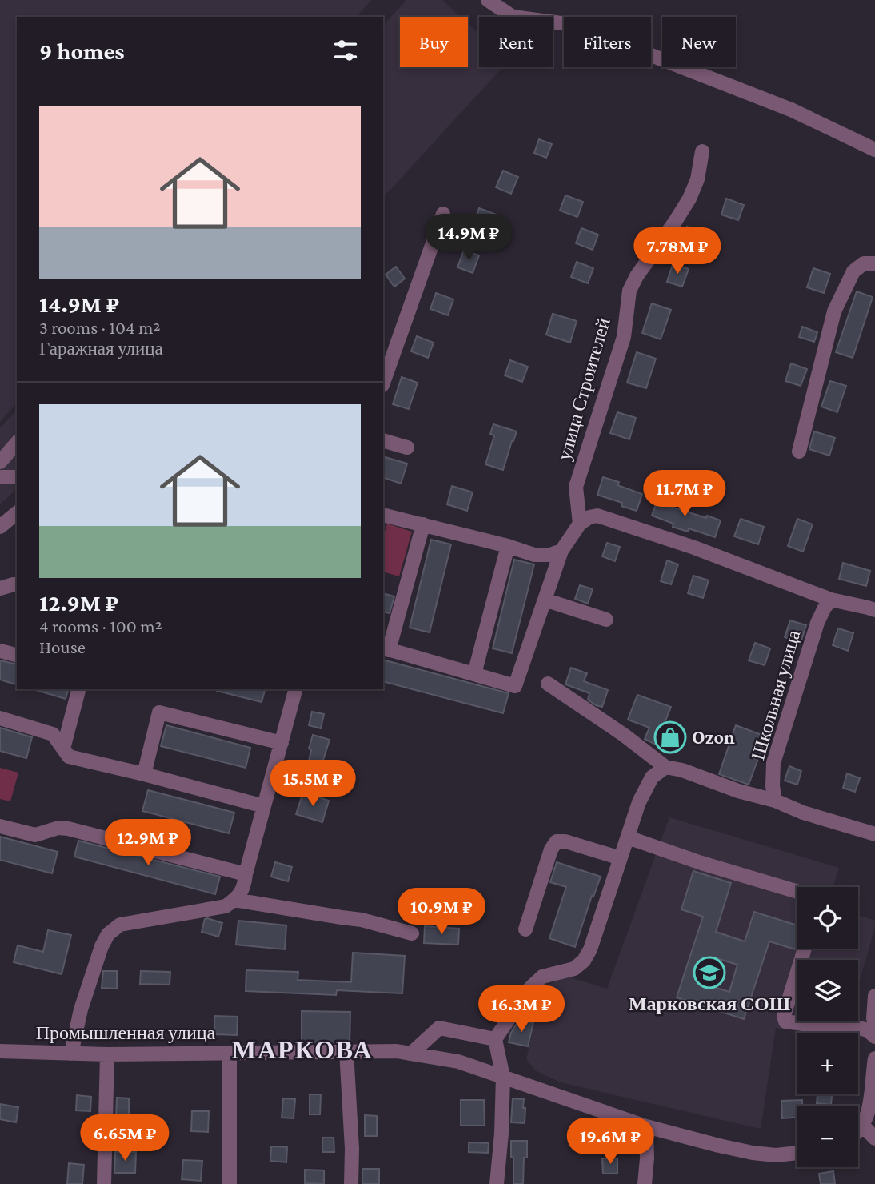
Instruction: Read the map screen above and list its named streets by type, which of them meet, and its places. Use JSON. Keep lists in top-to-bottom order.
{
  "streets": {
    "street": ["улица Строителей", "Школьная улица", "Промышленная улица"]
  },
  "districts": ["МАРКОВА"],
  "places": {
    "shop": ["Ozon"],
    "school or university": ["Марковская СОШ"]
  },
  "page": {
    "chip": [
      "Buy",
      "Rent",
      "Filters",
      "New"
    ],
    "heading": "9 homes",
    "list": [
      {
        "name": "14.9M ₽",
        "note": "3 rooms · 104 m² · Гаражная улица"
      },
      {
        "name": "12.9M ₽",
        "note": "4 rooms · 100 m² · House"
      }
    ],
    "price": [
      "14.9M ₽",
      "7.78M ₽",
      "11.7M ₽",
      "15.5M ₽",
      "12.9M ₽",
      "10.9M ₽",
      "16.3M ₽",
      "6.65M ₽",
      "19.6M ₽"
    ],
    "map_buttons": ["+", "−"]
  }
}
